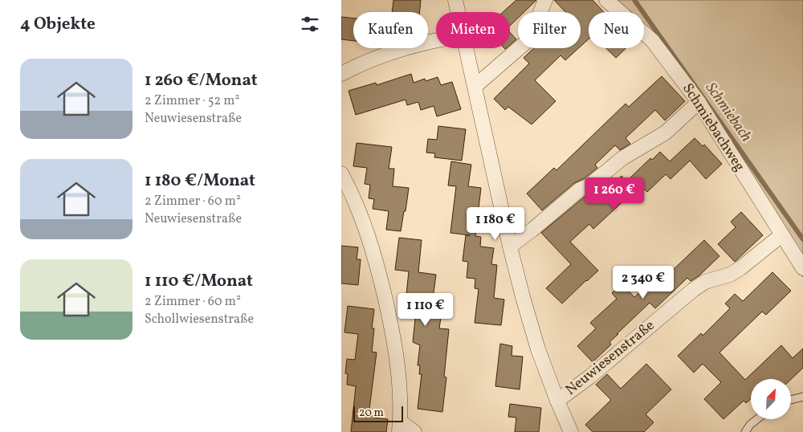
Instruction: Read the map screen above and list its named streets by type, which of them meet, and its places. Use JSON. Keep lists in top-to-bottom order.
{
  "streets": {
    "street": ["Schmiebachweg", "Neuwiesenstraße"]
  },
  "crossings": [
    ["Schmiebachweg", "Neuwiesenstraße"]
  ],
  "water": ["Schmiebach"],
  "scale_bar": "20 m",
  "north": "top right",
  "page": {
    "heading": "4 Objekte",
    "chip": [
      "Kaufen",
      "Mieten",
      "Filter",
      "Neu"
    ],
    "list": [
      {
        "name": "1 260 €/Monat",
        "note": "2 Zimmer · 52 m² · Neuwiesenstraße"
      },
      {
        "name": "1 180 €/Monat",
        "note": "2 Zimmer · 60 m² · Neuwiesenstraße"
      },
      {
        "name": "1 110 €/Monat",
        "note": "2 Zimmer · 60 m² · Schollwiesenstraße"
      }
    ],
    "price": [
      "1 260 €",
      "1 180 €",
      "2 340 €",
      "1 110 €"
    ],
    "scale": "20 m"
  }
}
